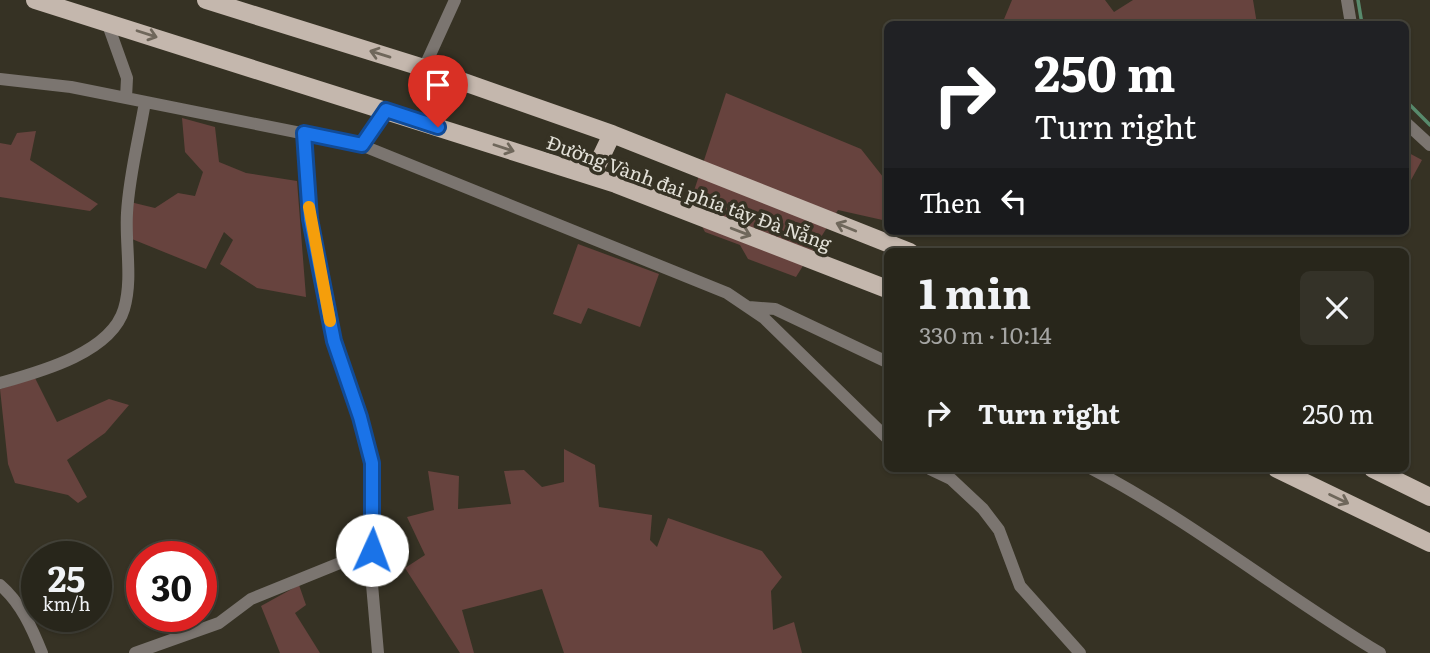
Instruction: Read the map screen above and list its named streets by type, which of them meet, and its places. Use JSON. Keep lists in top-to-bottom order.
{
  "streets": {
    "main road": ["Đường Vành đai phía tây Đà Nẵng"]
  },
  "page": {
    "turn": ["250 m", "Turn right"],
    "then": "Then",
    "heading": ["1 min", "330 m · 10:14"],
    "list": [
      {
        "name": "Turn right",
        "value": "250 m"
      }
    ],
    "speed": "25 km/h",
    "limit": "30"
  }
}
